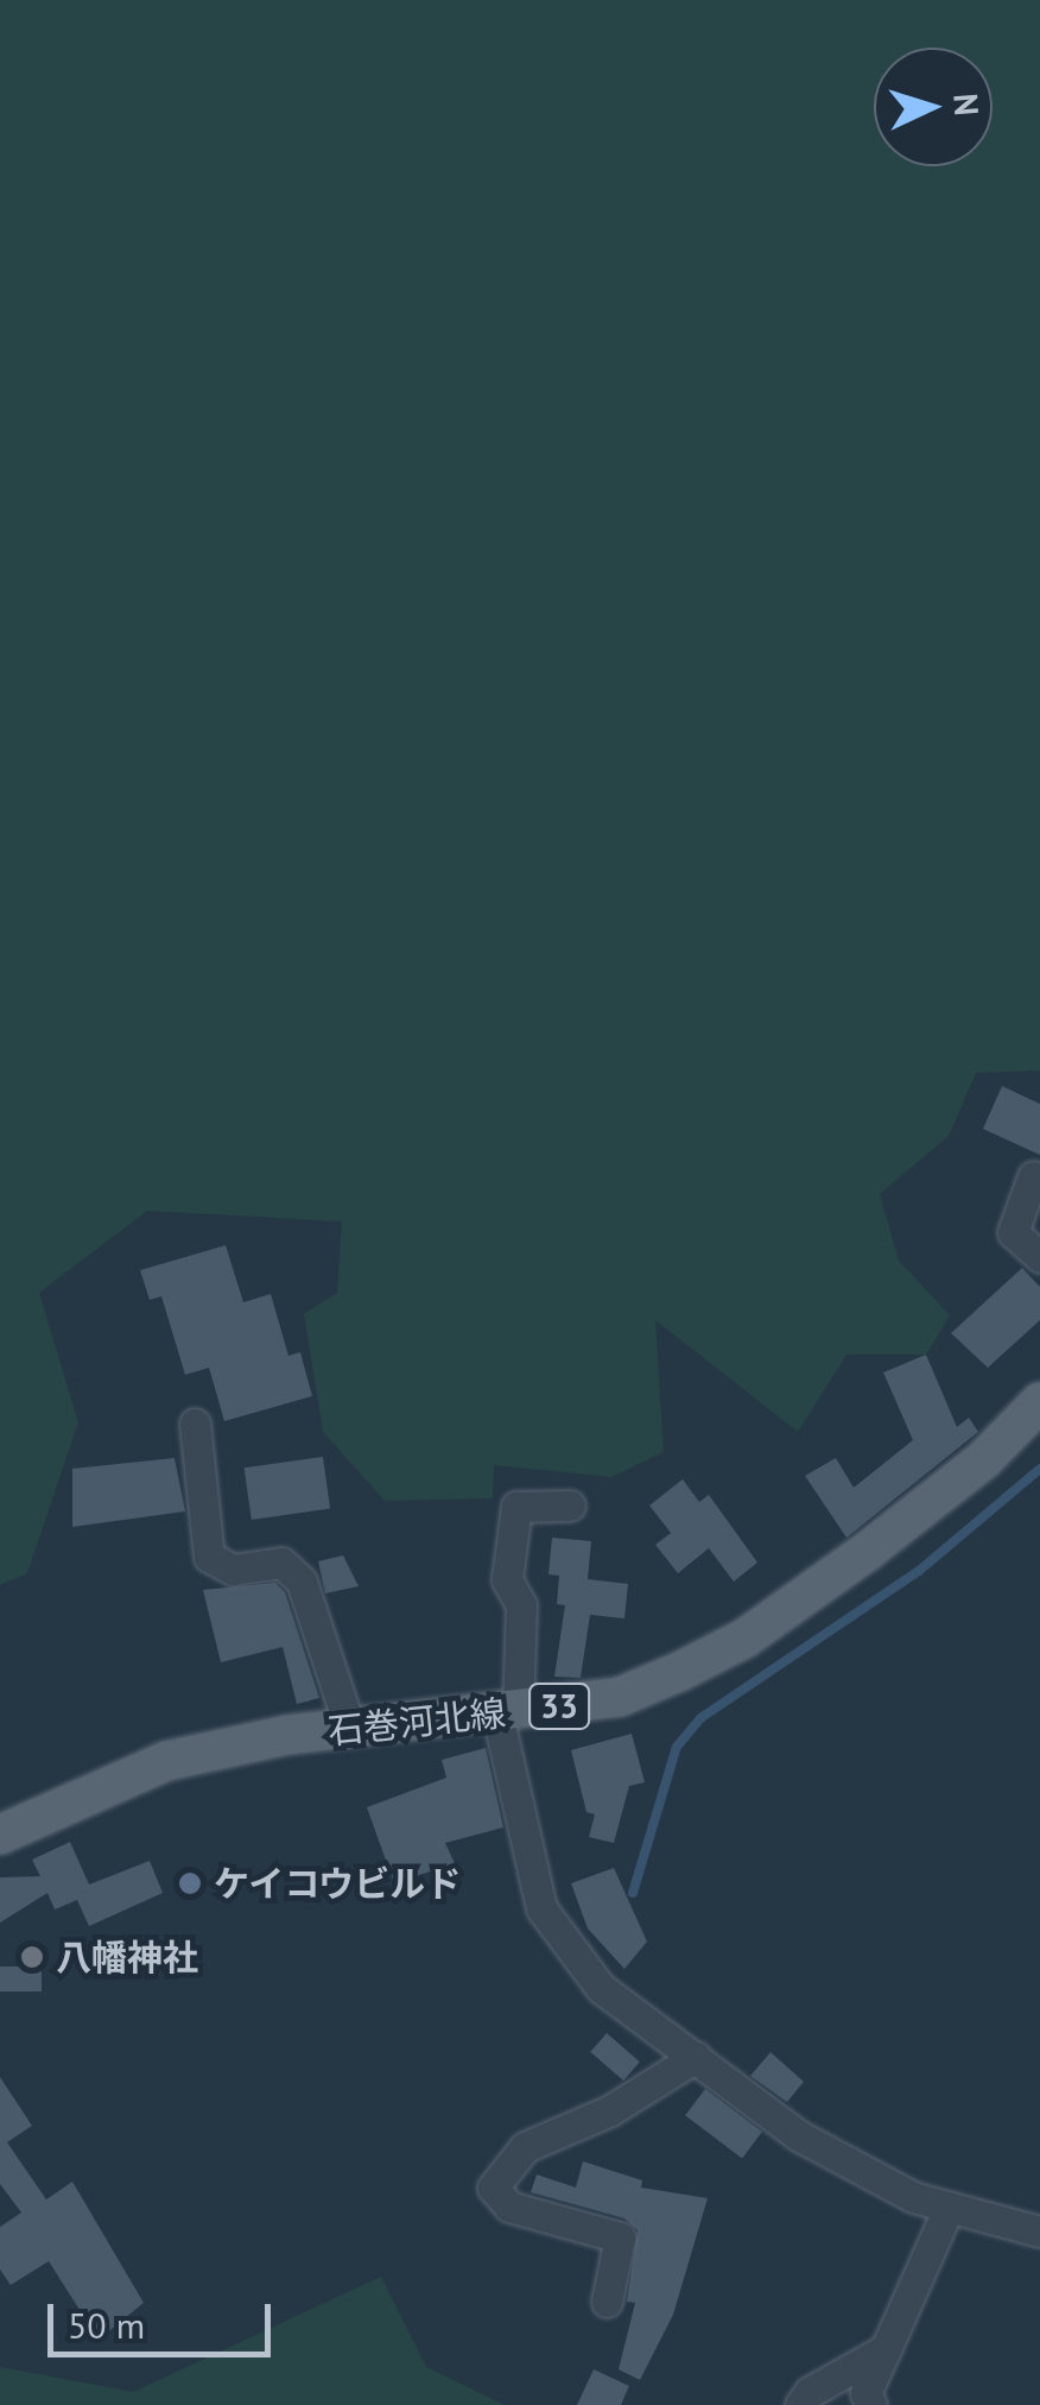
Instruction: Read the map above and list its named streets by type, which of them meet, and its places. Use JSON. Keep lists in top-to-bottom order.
{
  "streets": {
    "main road": ["33", "石巻河北線"]
  },
  "places": ["ケイコウビルド", "八幡神社"],
  "scale_bar": "50 m",
  "north": "right"
}
